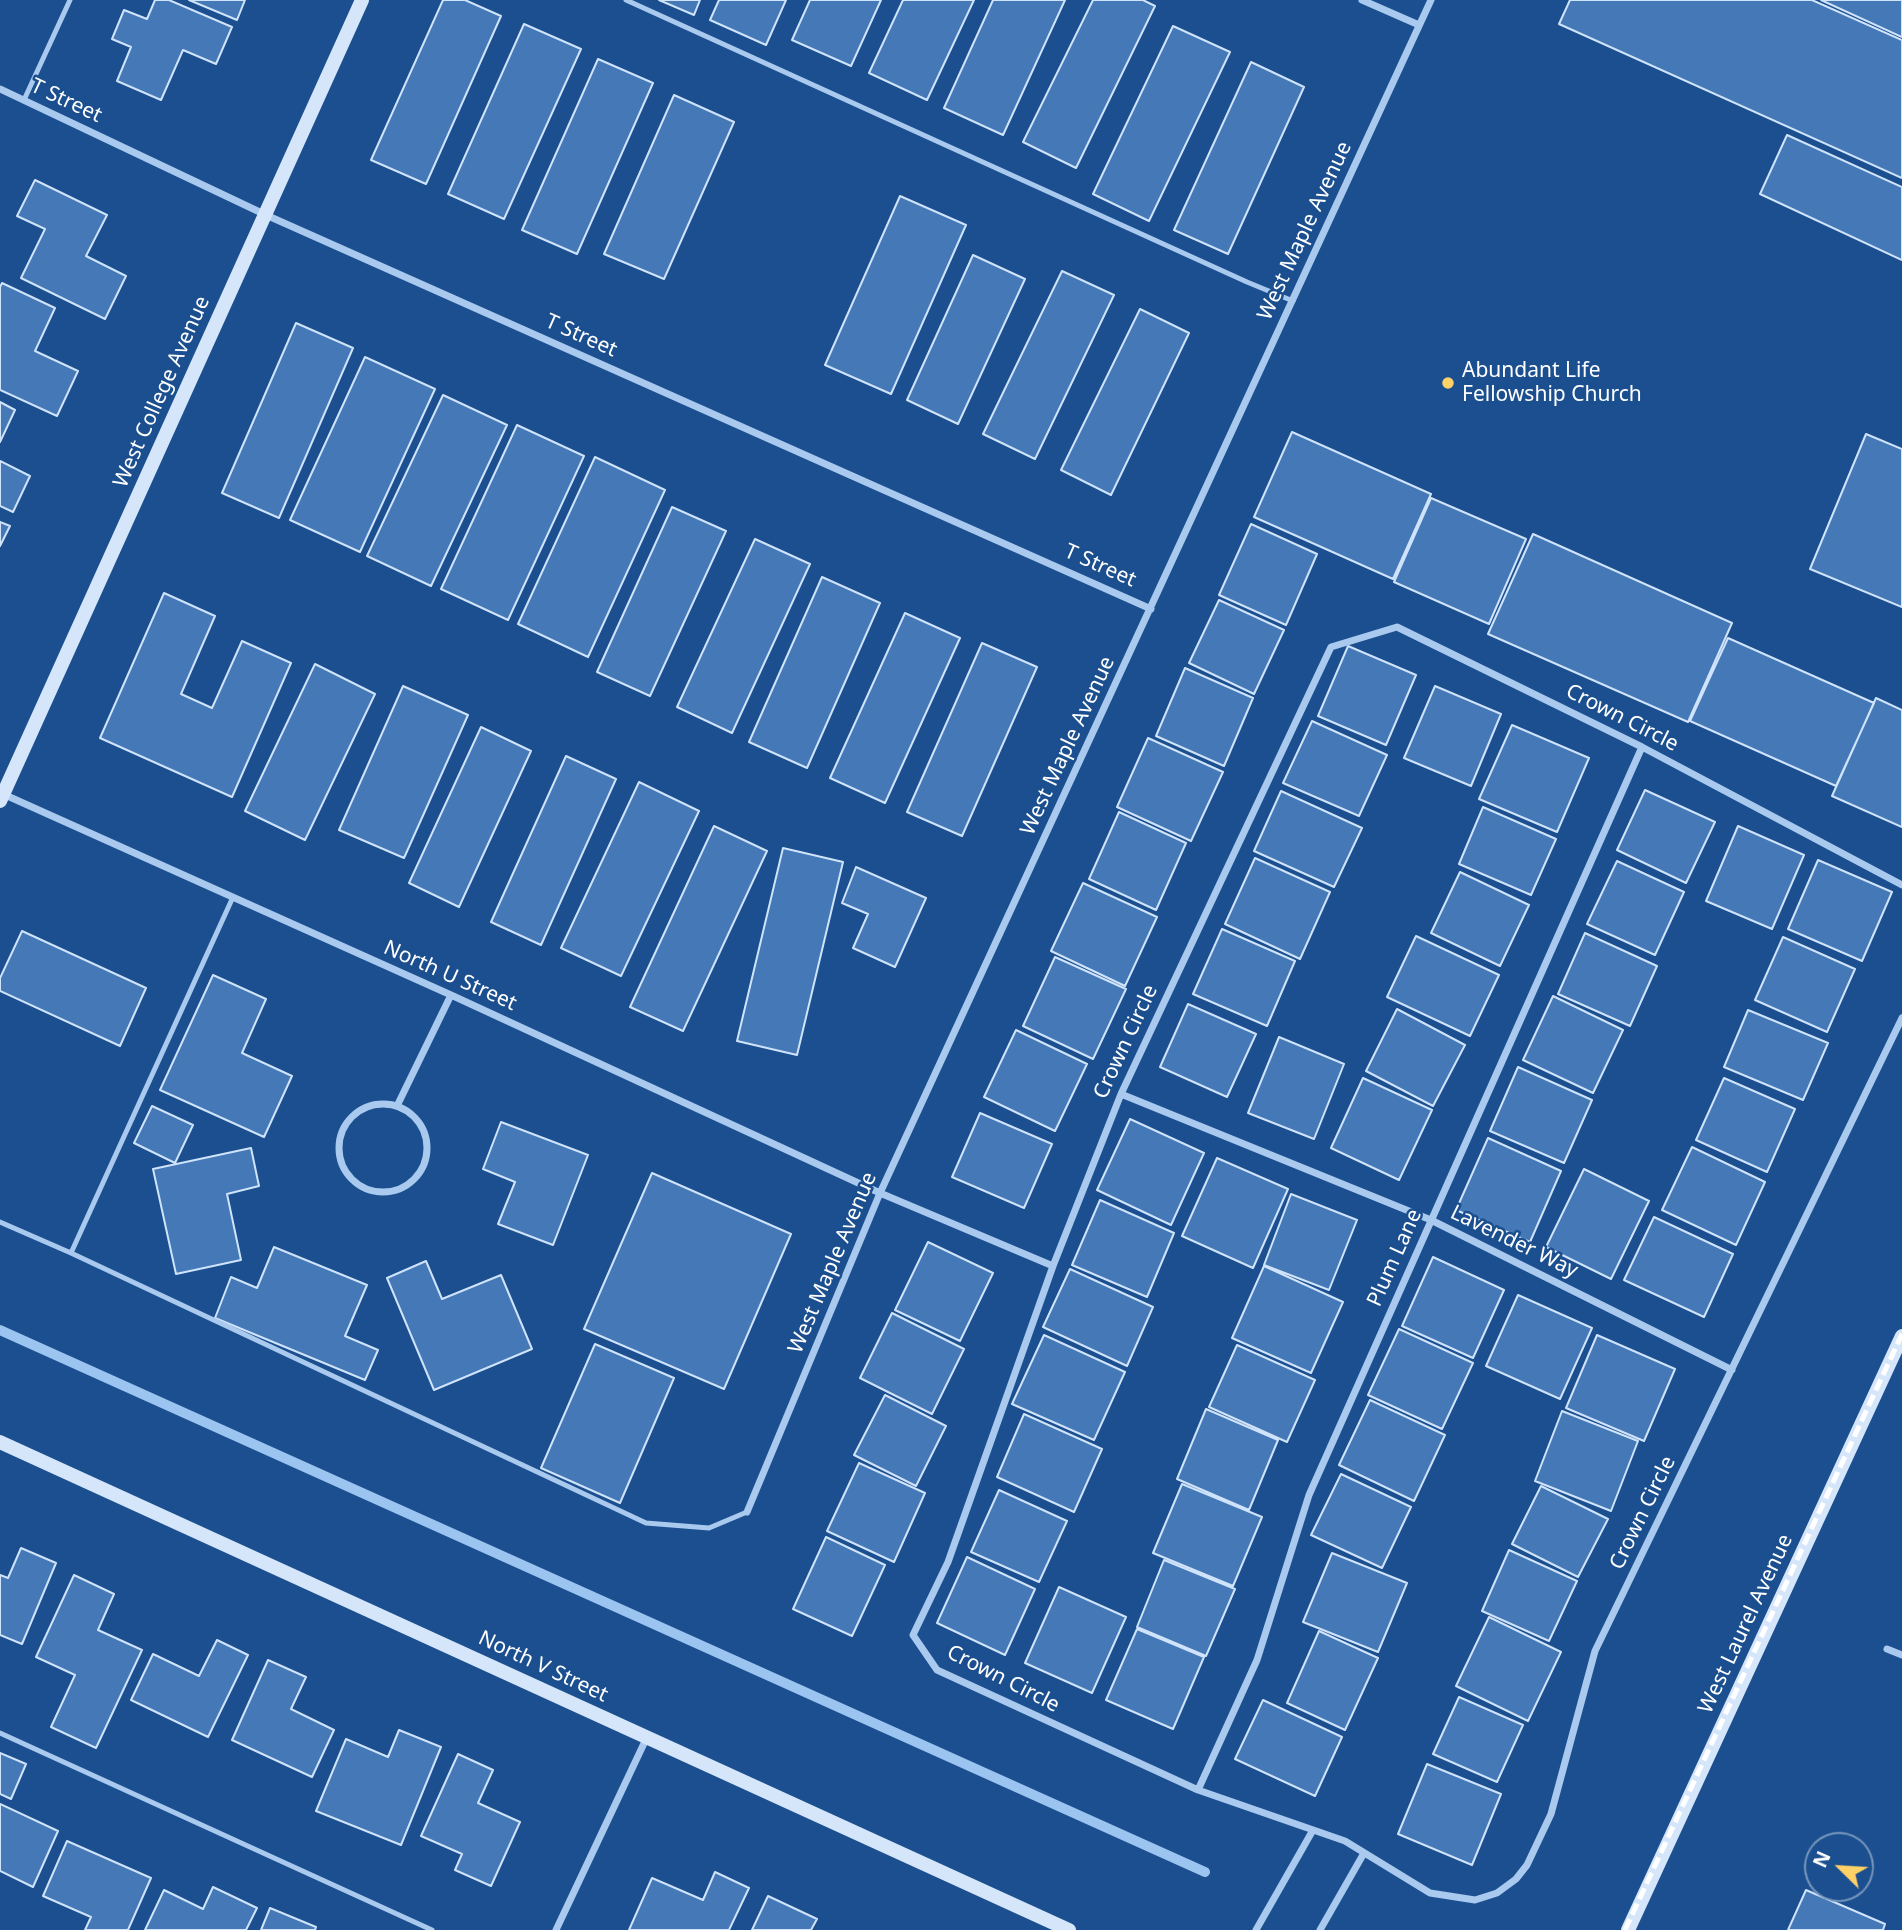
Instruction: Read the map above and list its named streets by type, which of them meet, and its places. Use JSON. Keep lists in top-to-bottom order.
{
  "streets": {
    "street": [
      "T Street",
      "West Maple Avenue",
      "West College Avenue",
      "Crown Circle",
      "North U Street",
      "Lavender Way",
      "Plum Lane",
      "West Laurel Avenue",
      "North V Street"
    ]
  },
  "crossings": [
    ["T Street", "West Maple Avenue"],
    ["T Street", "West College Avenue"],
    ["West Maple Avenue", "North U Street"],
    ["West College Avenue", "North U Street"],
    ["Crown Circle", "North U Street"],
    ["Crown Circle", "Lavender Way"],
    ["Crown Circle", "Plum Lane"],
    ["Lavender Way", "Plum Lane"]
  ],
  "places": ["Abundant Life Fellowship Church"],
  "north": "top left"
}
